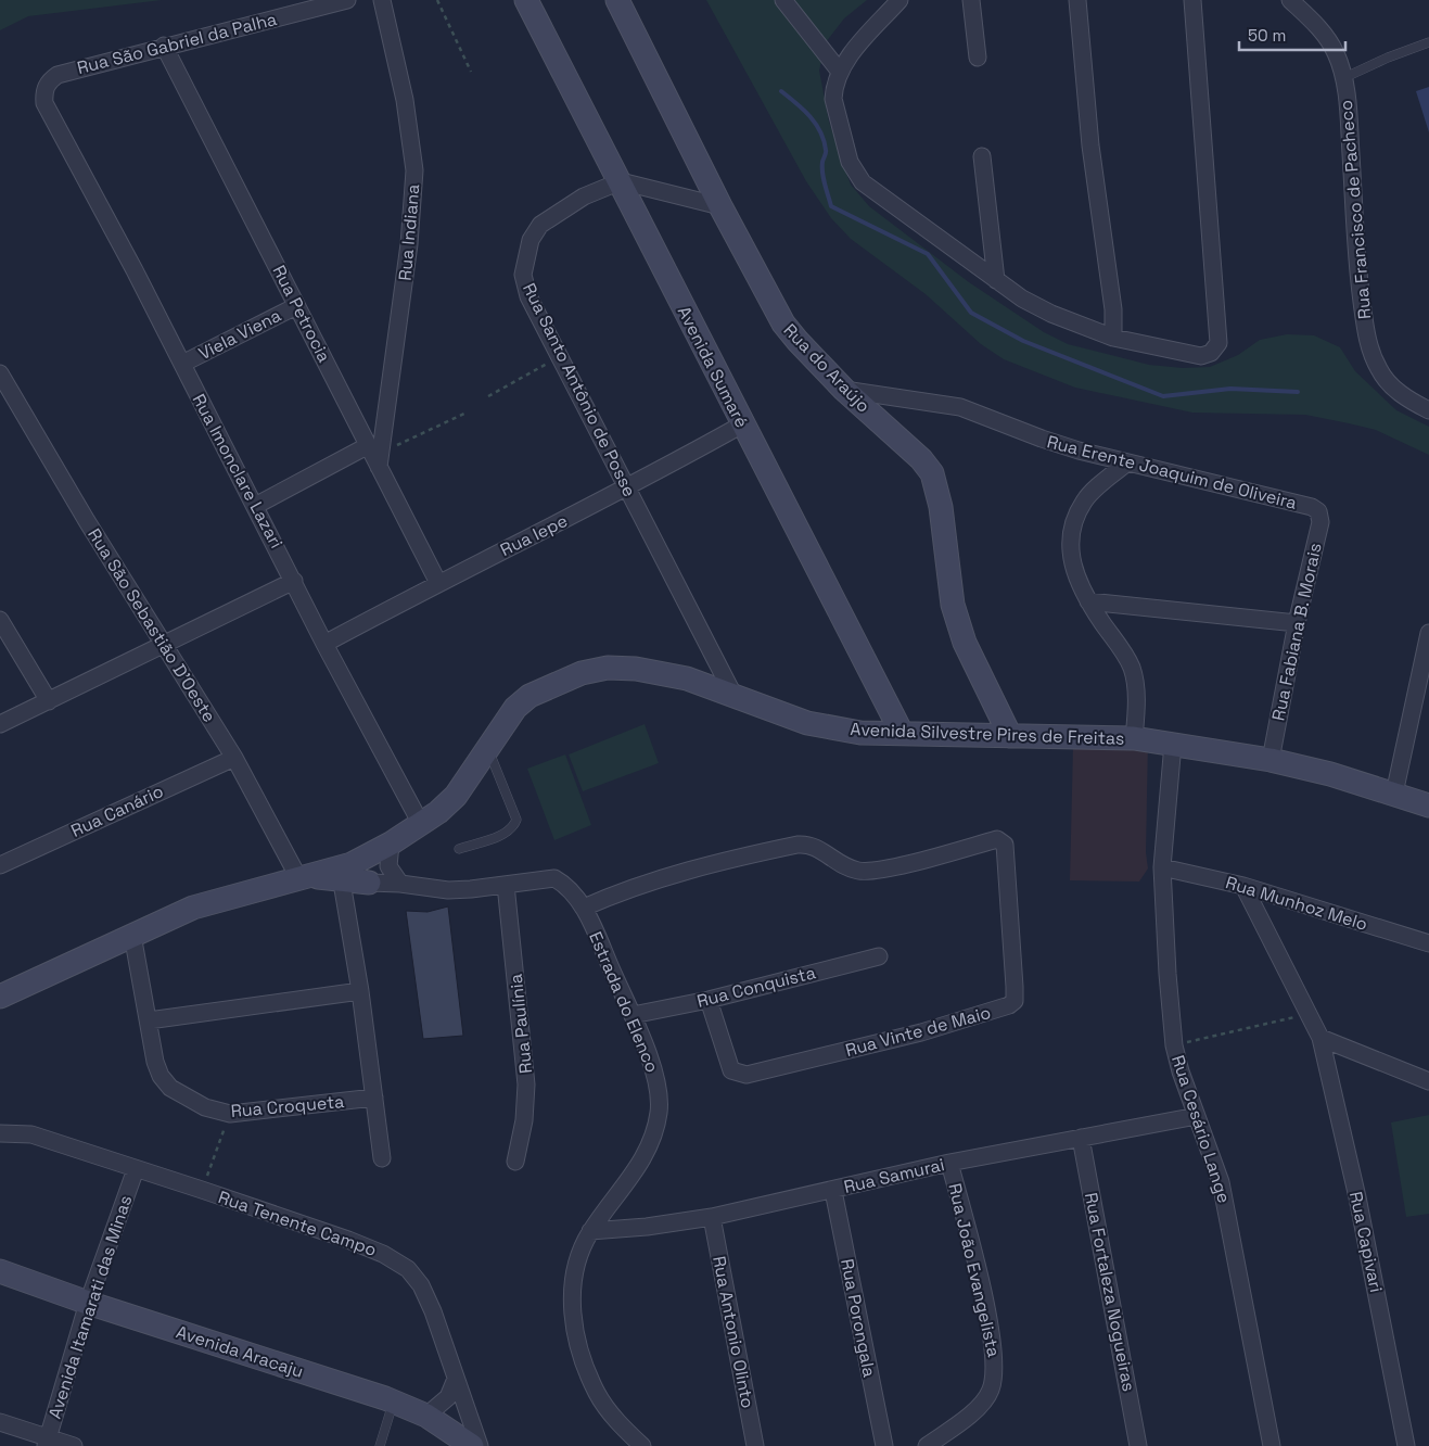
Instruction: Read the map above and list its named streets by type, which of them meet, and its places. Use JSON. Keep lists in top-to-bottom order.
{
  "streets": {
    "street": [
      "Rua São Gabriel da Palha",
      "Rua Francisco de Pacheco",
      "Rua Indiana",
      "Rua Petrocia",
      "Viela Viena",
      "Avenida Sumaré",
      "Rua do Araújo",
      "Rua Santo Antônio de Posse",
      "Rua Imonclare Lazari",
      "Rua Erente Joaquim de Oliveira",
      "Rua Iepe",
      "Rua São Sebastião D'Oeste",
      "Rua Fabiana B. Morais",
      "Avenida Silvestre Pires de Freitas",
      "Rua Canário",
      "Rua Munhoz Melo",
      "Rua Conquista",
      "Estrada do Elenco",
      "Rua Paulínia",
      "Rua Vinte de Maio",
      "Rua Croqueta",
      "Rua Cesário Lange",
      "Rua Samurai",
      "Rua Tenente Campo",
      "Rua Capivari",
      "Rua João Evangelista",
      "Rua Fortaleza Nogueiras",
      "Avenida Itamarati das Minas",
      "Rua Porongala",
      "Rua Antonio Olinto",
      "Avenida Aracaju"
    ]
  },
  "crossings": [
    ["Rua São Gabriel da Palha", "Rua Petrocia"],
    ["Rua São Gabriel da Palha", "Rua Imonclare Lazari"],
    ["Rua Indiana", "Rua Petrocia"],
    ["Rua Petrocia", "Viela Viena"],
    ["Rua Petrocia", "Rua Iepe"],
    ["Viela Viena", "Rua Imonclare Lazari"],
    ["Avenida Sumaré", "Rua Santo Antônio de Posse"],
    ["Avenida Sumaré", "Rua Iepe"],
    ["Avenida Sumaré", "Avenida Silvestre Pires de Freitas"],
    ["Rua do Araújo", "Rua Erente Joaquim de Oliveira"],
    ["Rua do Araújo", "Avenida Silvestre Pires de Freitas"],
    ["Rua Santo Antônio de Posse", "Rua Iepe"],
    ["Rua Santo Antônio de Posse", "Avenida Silvestre Pires de Freitas"],
    ["Rua Imonclare Lazari", "Rua Iepe"],
    ["Rua Imonclare Lazari", "Avenida Silvestre Pires de Freitas"],
    ["Rua Erente Joaquim de Oliveira", "Rua Fabiana B. Morais"],
    ["Rua São Sebastião D'Oeste", "Rua Canário"],
    ["Rua Fabiana B. Morais", "Avenida Silvestre Pires de Freitas"],
    ["Avenida Silvestre Pires de Freitas", "Rua Cesário Lange"],
    ["Rua Munhoz Melo", "Rua Cesário Lange"],
    ["Rua Munhoz Melo", "Rua Capivari"],
    ["Rua Conquista", "Estrada do Elenco"],
    ["Rua Conquista", "Rua Vinte de Maio"],
    ["Estrada do Elenco", "Rua Paulínia"],
    ["Estrada do Elenco", "Rua Vinte de Maio"],
    ["Estrada do Elenco", "Rua Samurai"],
    ["Rua Cesário Lange", "Rua Samurai"],
    ["Rua Samurai", "Rua João Evangelista"],
    ["Rua Samurai", "Rua Fortaleza Nogueiras"],
    ["Rua Samurai", "Rua Porongala"],
    ["Rua Samurai", "Rua Antonio Olinto"],
    ["Rua Tenente Campo", "Avenida Itamarati das Minas"],
    ["Avenida Itamarati das Minas", "Avenida Aracaju"]
  ],
  "scale_bar": "50 m"
}
